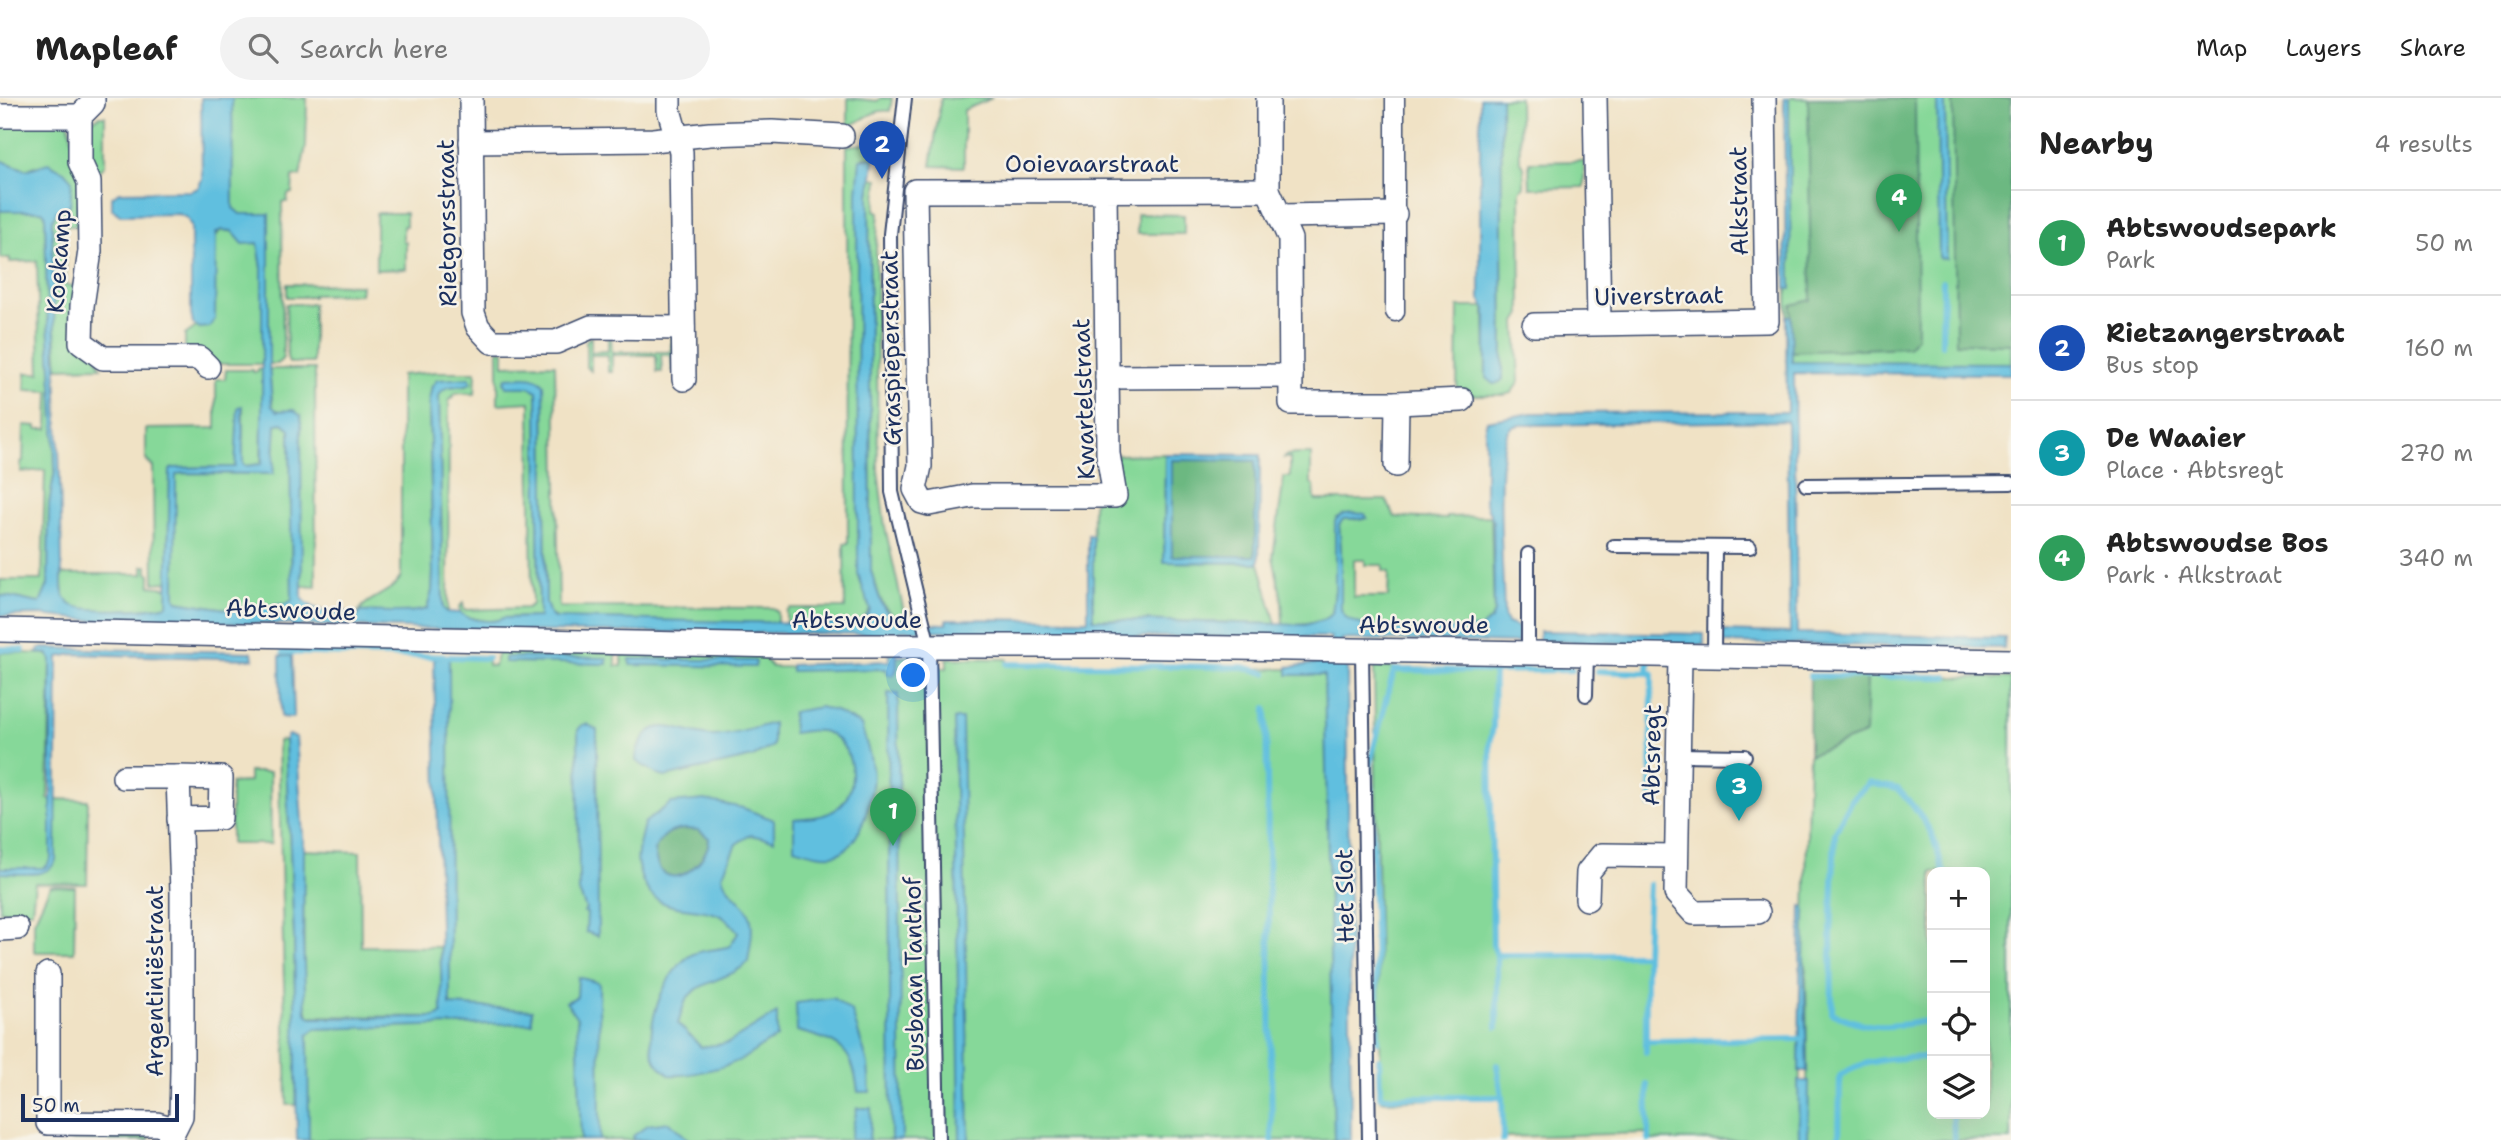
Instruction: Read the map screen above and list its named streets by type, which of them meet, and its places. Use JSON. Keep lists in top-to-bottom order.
{
  "streets": {
    "street": [
      "Ooievaarstraat",
      "Alkstraat",
      "Rietgorsstraat",
      "Koekamp",
      "Uiverstraat",
      "Graspieperstraat",
      "Kwartelstraat",
      "Abtswoude",
      "Abtsregt",
      "Argentiniëstraat"
    ],
    "lane": ["Het Slot", "Busbaan Tanthof"]
  },
  "crossings": [
    ["Ooievaarstraat", "Graspieperstraat"],
    ["Ooievaarstraat", "Kwartelstraat"],
    ["Alkstraat", "Uiverstraat"],
    ["Graspieperstraat", "Kwartelstraat"],
    ["Abtswoude", "Abtsregt"],
    ["Abtswoude", "Het Slot"],
    ["Abtswoude", "Busbaan Tanthof"]
  ],
  "scale_bar": "50 m",
  "page": {
    "header": "Mapleaf",
    "search": "Search here",
    "nav": ["Map", "Layers", "Share"],
    "heading": ["Nearby", "4 results"],
    "pins": [
      "2",
      "4",
      "3",
      "1"
    ],
    "list": [
      {
        "mark": "1",
        "name": "Abtswoudsepark",
        "note": "Park",
        "value": "50 m"
      },
      {
        "mark": "2",
        "name": "Rietzangerstraat",
        "note": "Bus stop",
        "value": "160 m"
      },
      {
        "mark": "3",
        "name": "De Waaier",
        "note": "Place · Abtsregt",
        "value": "270 m"
      },
      {
        "mark": "4",
        "name": "Abtswoudse Bos",
        "note": "Park · Alkstraat",
        "value": "340 m"
      }
    ],
    "map_buttons": ["+", "−"],
    "scale": "50 m"
  }
}
